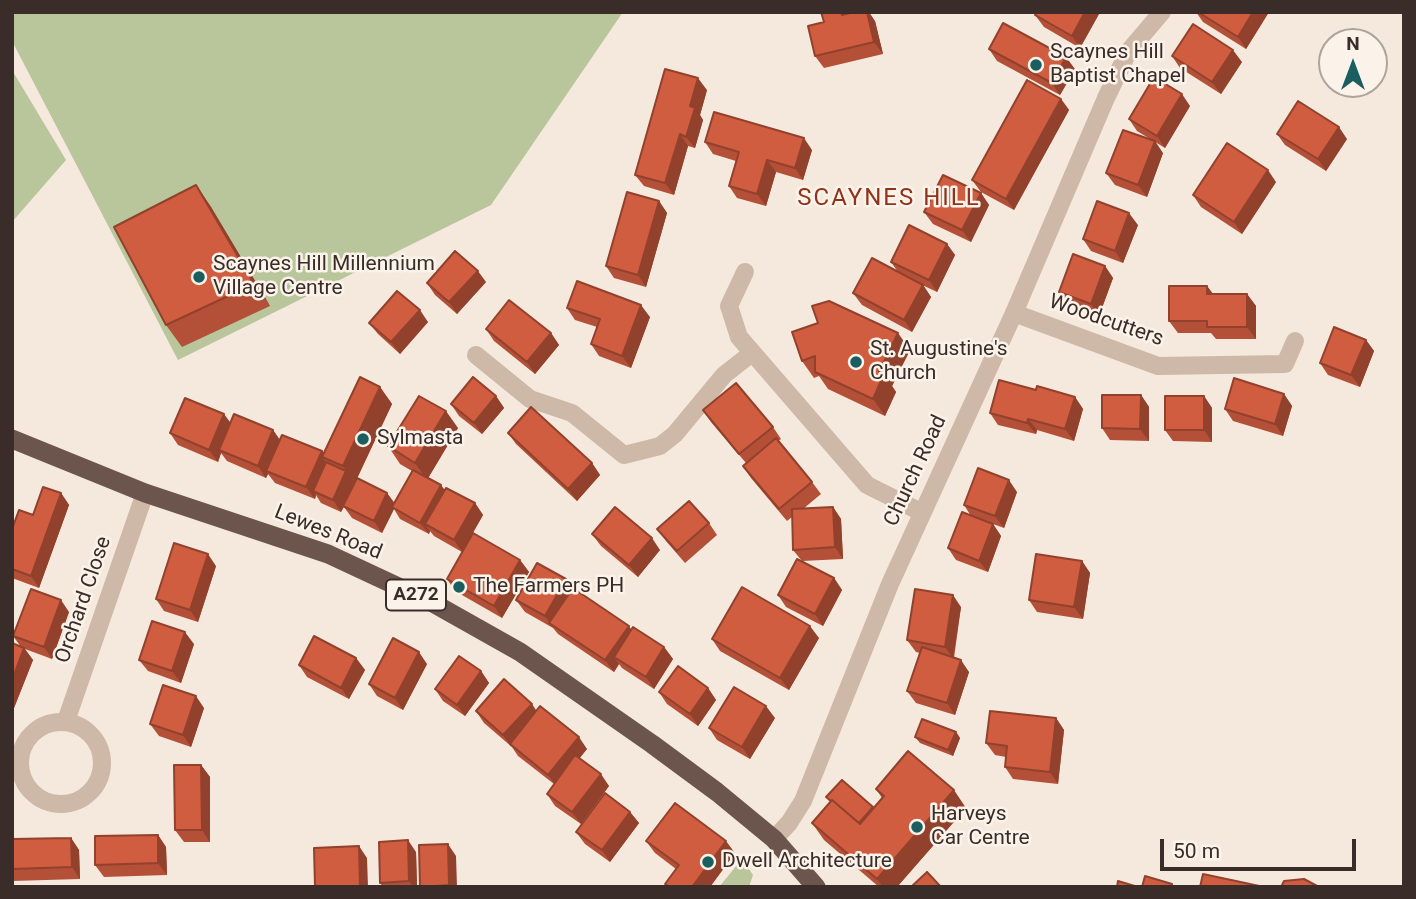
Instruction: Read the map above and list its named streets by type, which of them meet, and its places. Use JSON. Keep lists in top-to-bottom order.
{
  "streets": {
    "highway": ["Lewes Road", "A272"],
    "street": ["Woodcutters", "Church Road", "Orchard Close"]
  },
  "crossings": [
    ["Woodcutters", "Church Road"],
    ["Church Road", "Lewes Road"],
    ["Church Road", "A272"],
    ["Lewes Road", "A272"],
    ["Lewes Road", "Orchard Close"]
  ],
  "districts": ["SCAYNES HILL"],
  "places": [
    "Scaynes Hill Baptist Chapel",
    "Scaynes Hill Millennium Village Centre",
    "St. Augustine's Church",
    "Sylmasta",
    "The Farmers PH",
    "Harveys Car Centre",
    "Dwell Architecture"
  ],
  "scale_bar": "50 m",
  "north": "top"
}
